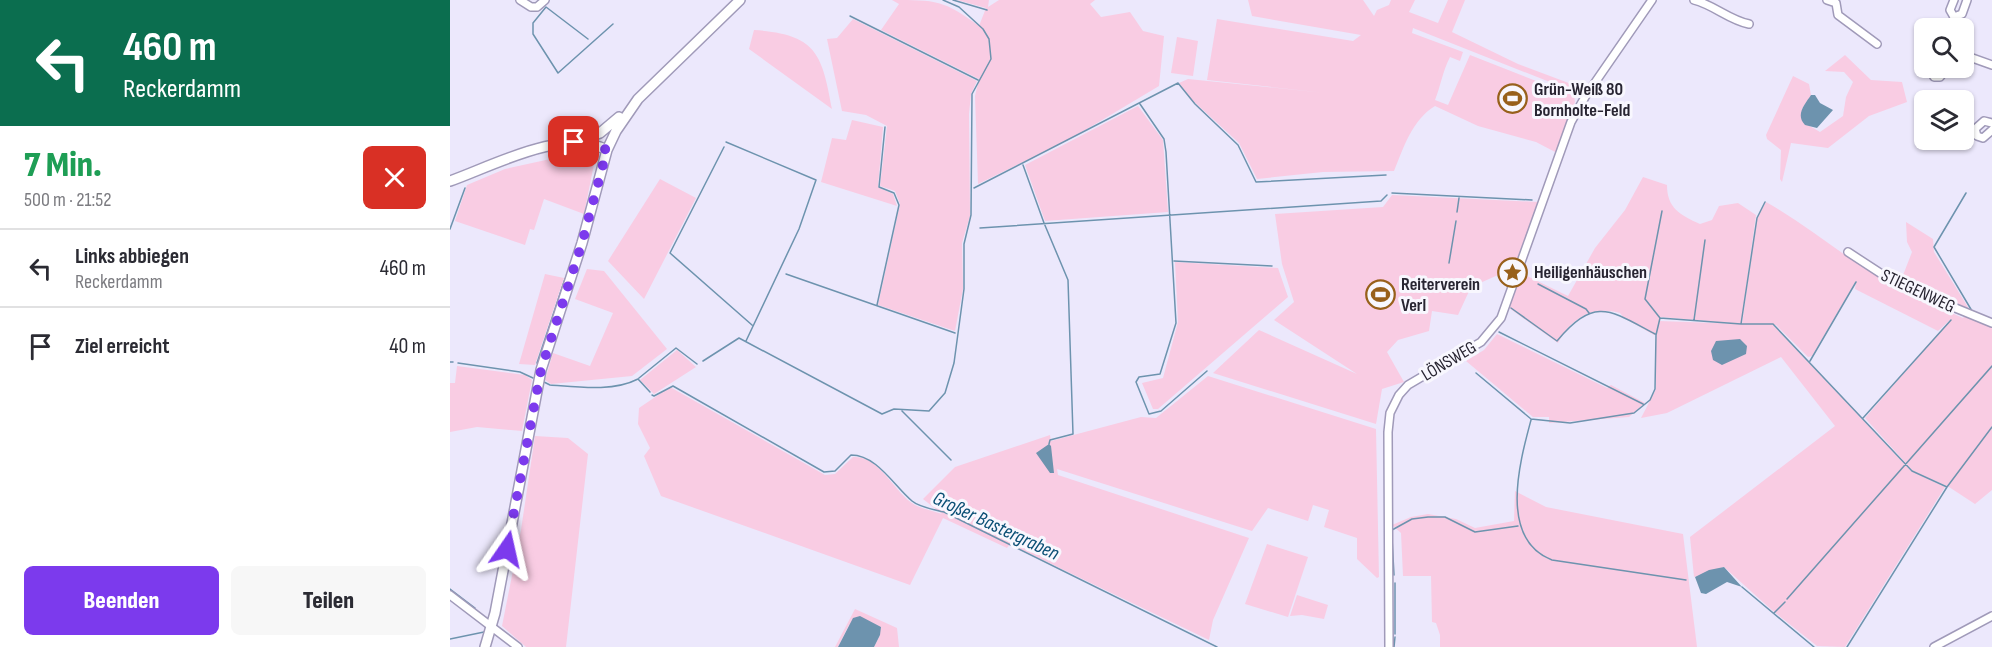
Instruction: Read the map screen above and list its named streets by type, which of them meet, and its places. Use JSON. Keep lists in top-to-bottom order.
{
  "streets": {
    "street": ["STIEGENWEG", "LÖNSWEG"]
  },
  "water": ["Großer Bastergraben"],
  "places": {
    "sports": ["Grün-Weiß 80 Bornholte-Feld", "Reiterverein Verl"],
    "place": ["Heiligenhäuschen"]
  },
  "page": {
    "turn": ["460 m", "Reckerdamm"],
    "heading": ["7 Min.", "500 m · 21:52"],
    "list": [
      {
        "name": "Links abbiegen",
        "note": "Reckerdamm",
        "value": "460 m"
      },
      {
        "name": "Ziel erreicht",
        "value": "40 m"
      }
    ],
    "buttons": ["Beenden", "Teilen"]
  }
}
